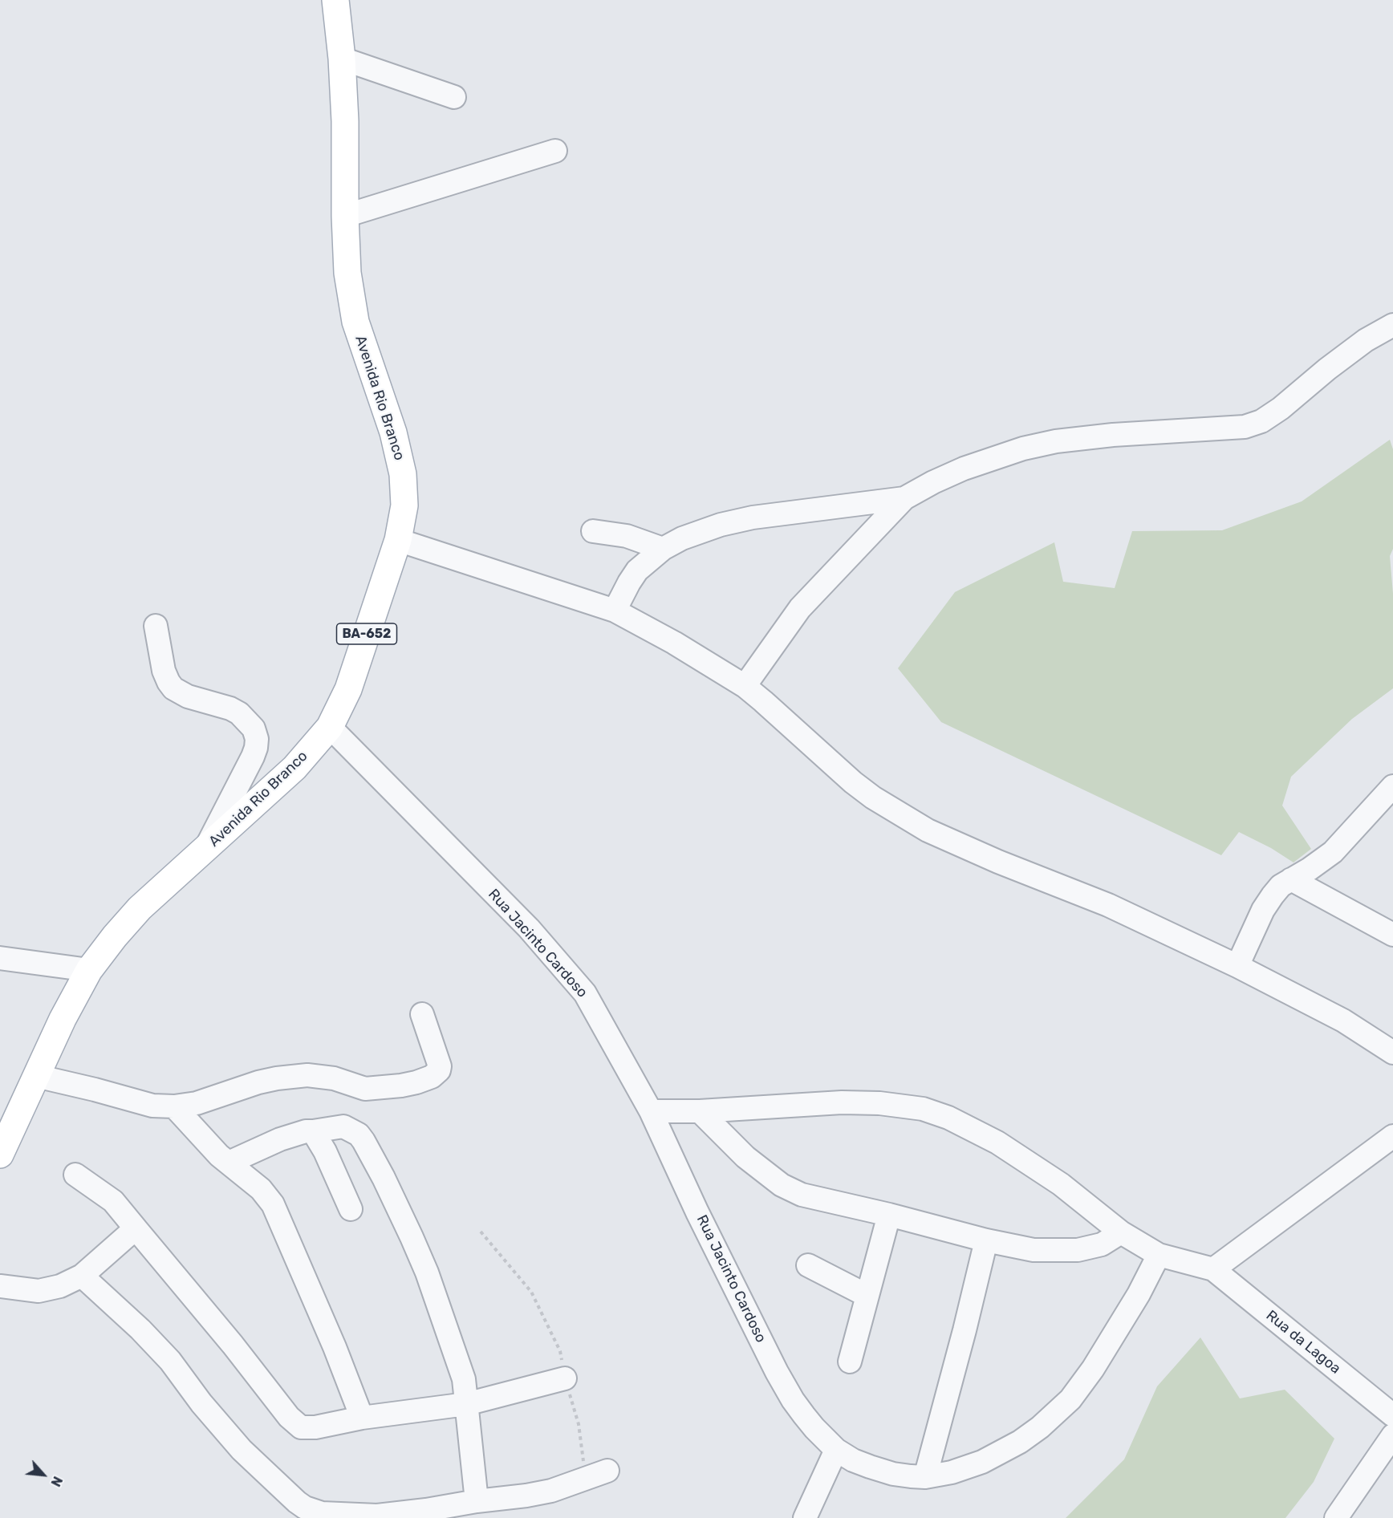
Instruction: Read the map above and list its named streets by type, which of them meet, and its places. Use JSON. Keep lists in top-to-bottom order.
{
  "streets": {
    "main road": ["Avenida Rio Branco", "BA-652"],
    "street": ["Rua Jacinto Cardoso", "Rua da Lagoa"]
  },
  "crossings": [
    ["Avenida Rio Branco", "Rua Jacinto Cardoso"]
  ],
  "north": "bottom right"
}
